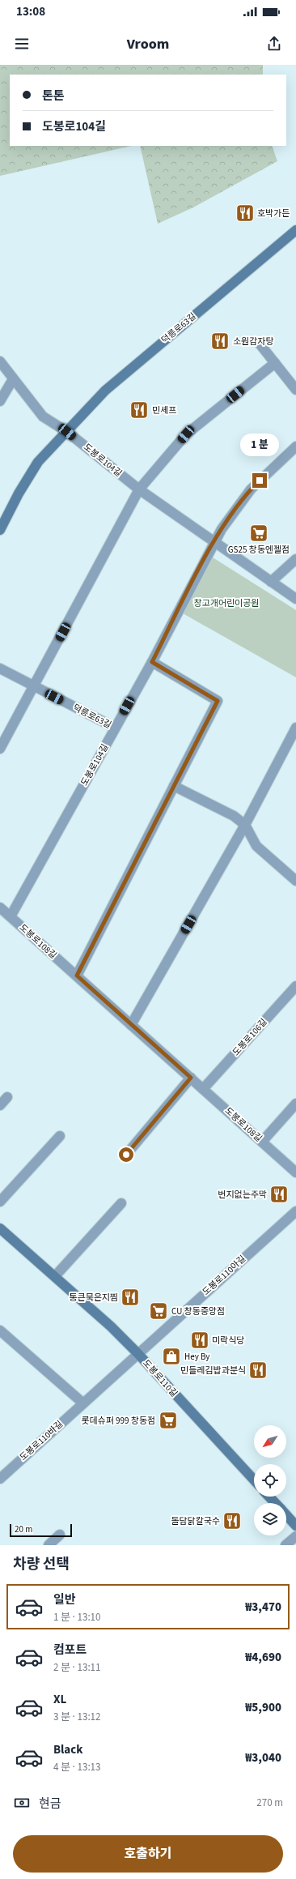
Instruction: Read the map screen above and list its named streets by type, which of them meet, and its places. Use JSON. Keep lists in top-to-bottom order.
{
  "streets": {
    "street": [
      "덕릉로63길",
      "도봉로104길",
      "도봉로108길",
      "도봉로106길",
      "도봉로110아길",
      "도봉로110길",
      "도봉로110바길"
    ]
  },
  "crossings": [
    ["덕릉로63길", "도봉로104길"],
    ["도봉로104길", "도봉로108길"],
    ["도봉로108길", "도봉로106길"],
    ["도봉로110아길", "도봉로110길"],
    ["도봉로110아길", "도봉로110바길"],
    ["도봉로110길", "도봉로110바길"]
  ],
  "parks": ["창고개어린이공원"],
  "places": {
    "restaurant": [
      "호박가든",
      "소원감자탕",
      "민셰프",
      "번지없는주막",
      "통큰묵은지찜",
      "미락식당",
      "민들레김밥과분식",
      "돌담닭칼국수"
    ],
    "supermarket": ["GS25 창동엔젤점", "CU 창동중앙점", "롯데슈퍼 999 창동점"],
    "shop": ["Hey By"]
  },
  "scale_bar": "20 m",
  "north": "bottom left",
  "page": {
    "status": "13:08",
    "header": "Vroom",
    "banner": ["톤톤", "도봉로104길"],
    "bubble": "1 분",
    "scale": "20 m",
    "heading": "차량 선택",
    "list": [
      {
        "name": "일반",
        "note": "1 분 · 13:10",
        "value": "₩3,470"
      },
      {
        "name": "컴포트",
        "note": "2 분 · 13:11",
        "value": "₩4,690"
      },
      {
        "name": "XL",
        "note": "3 분 · 13:12",
        "value": "₩5,900"
      },
      {
        "name": "Black",
        "note": "4 분 · 13:13",
        "value": "₩3,040"
      }
    ],
    "pay": ["현금", "270 m"],
    "buttons": "호출하기"
  }
}
